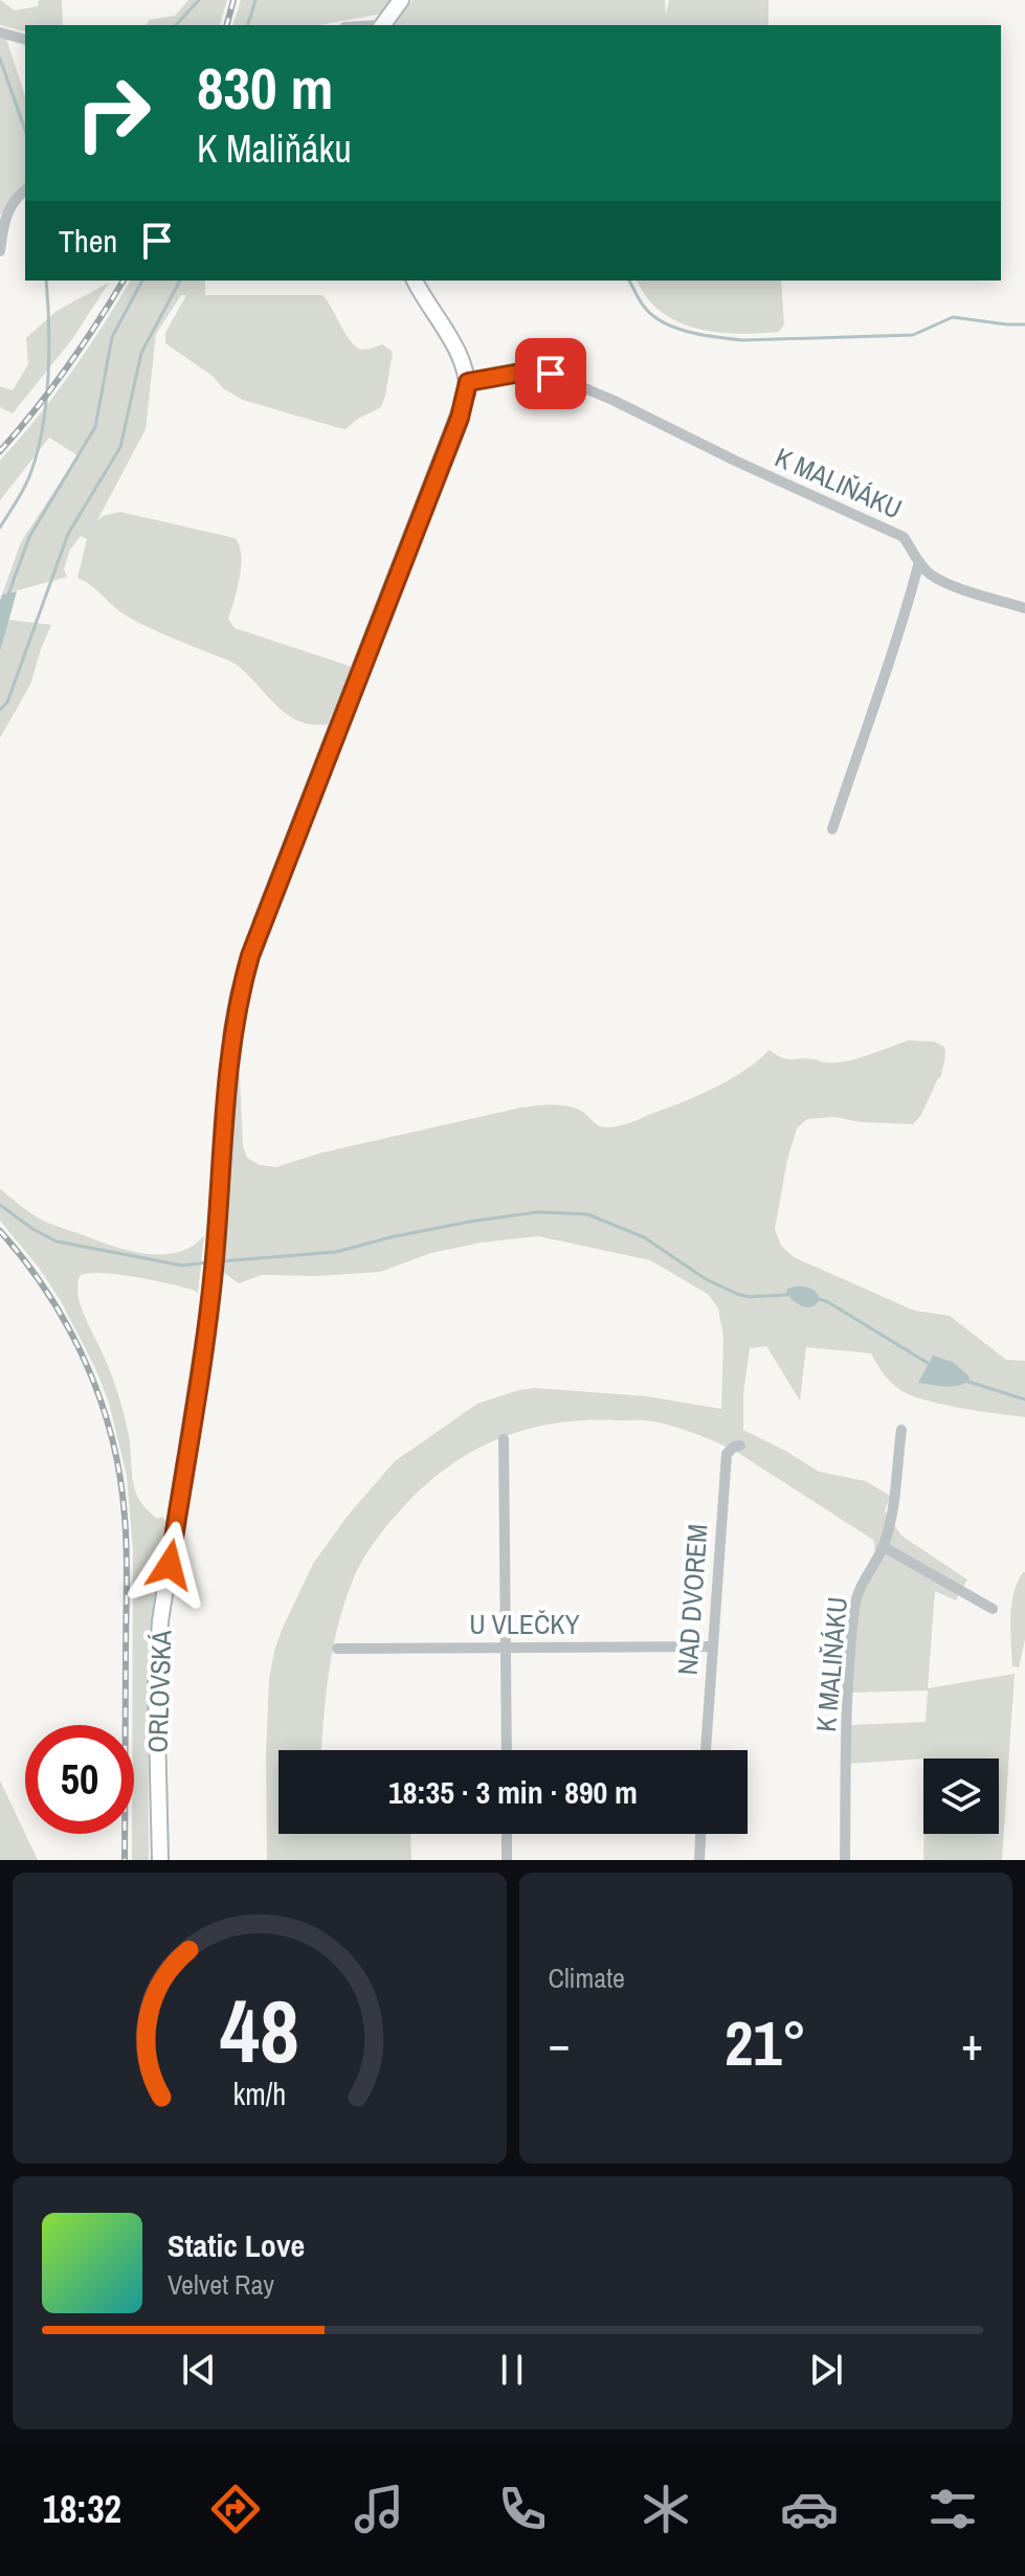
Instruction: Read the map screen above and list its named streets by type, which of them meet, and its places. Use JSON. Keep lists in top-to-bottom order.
{
  "streets": {
    "main road": ["ORLOVSKÁ"],
    "street": ["K MALIŇÁKU", "NAD DVOREM", "U VLEČKY"]
  },
  "crossings": [
    ["K MALIŇÁKU", "ORLOVSKÁ"],
    ["NAD DVOREM", "U VLEČKY"]
  ],
  "page": {
    "turn": ["830 m", "K Maliňáku"],
    "then": "Then",
    "limit": "50",
    "trip": "18:35 · 3 min · 890 m",
    "tile": "Climate",
    "heat": ["−", "21°", "+"],
    "song": ["Static Love", "Velvet Ray"],
    "tabs": "18:32",
    "gauge": ["48", "km/h"]
  }
}
